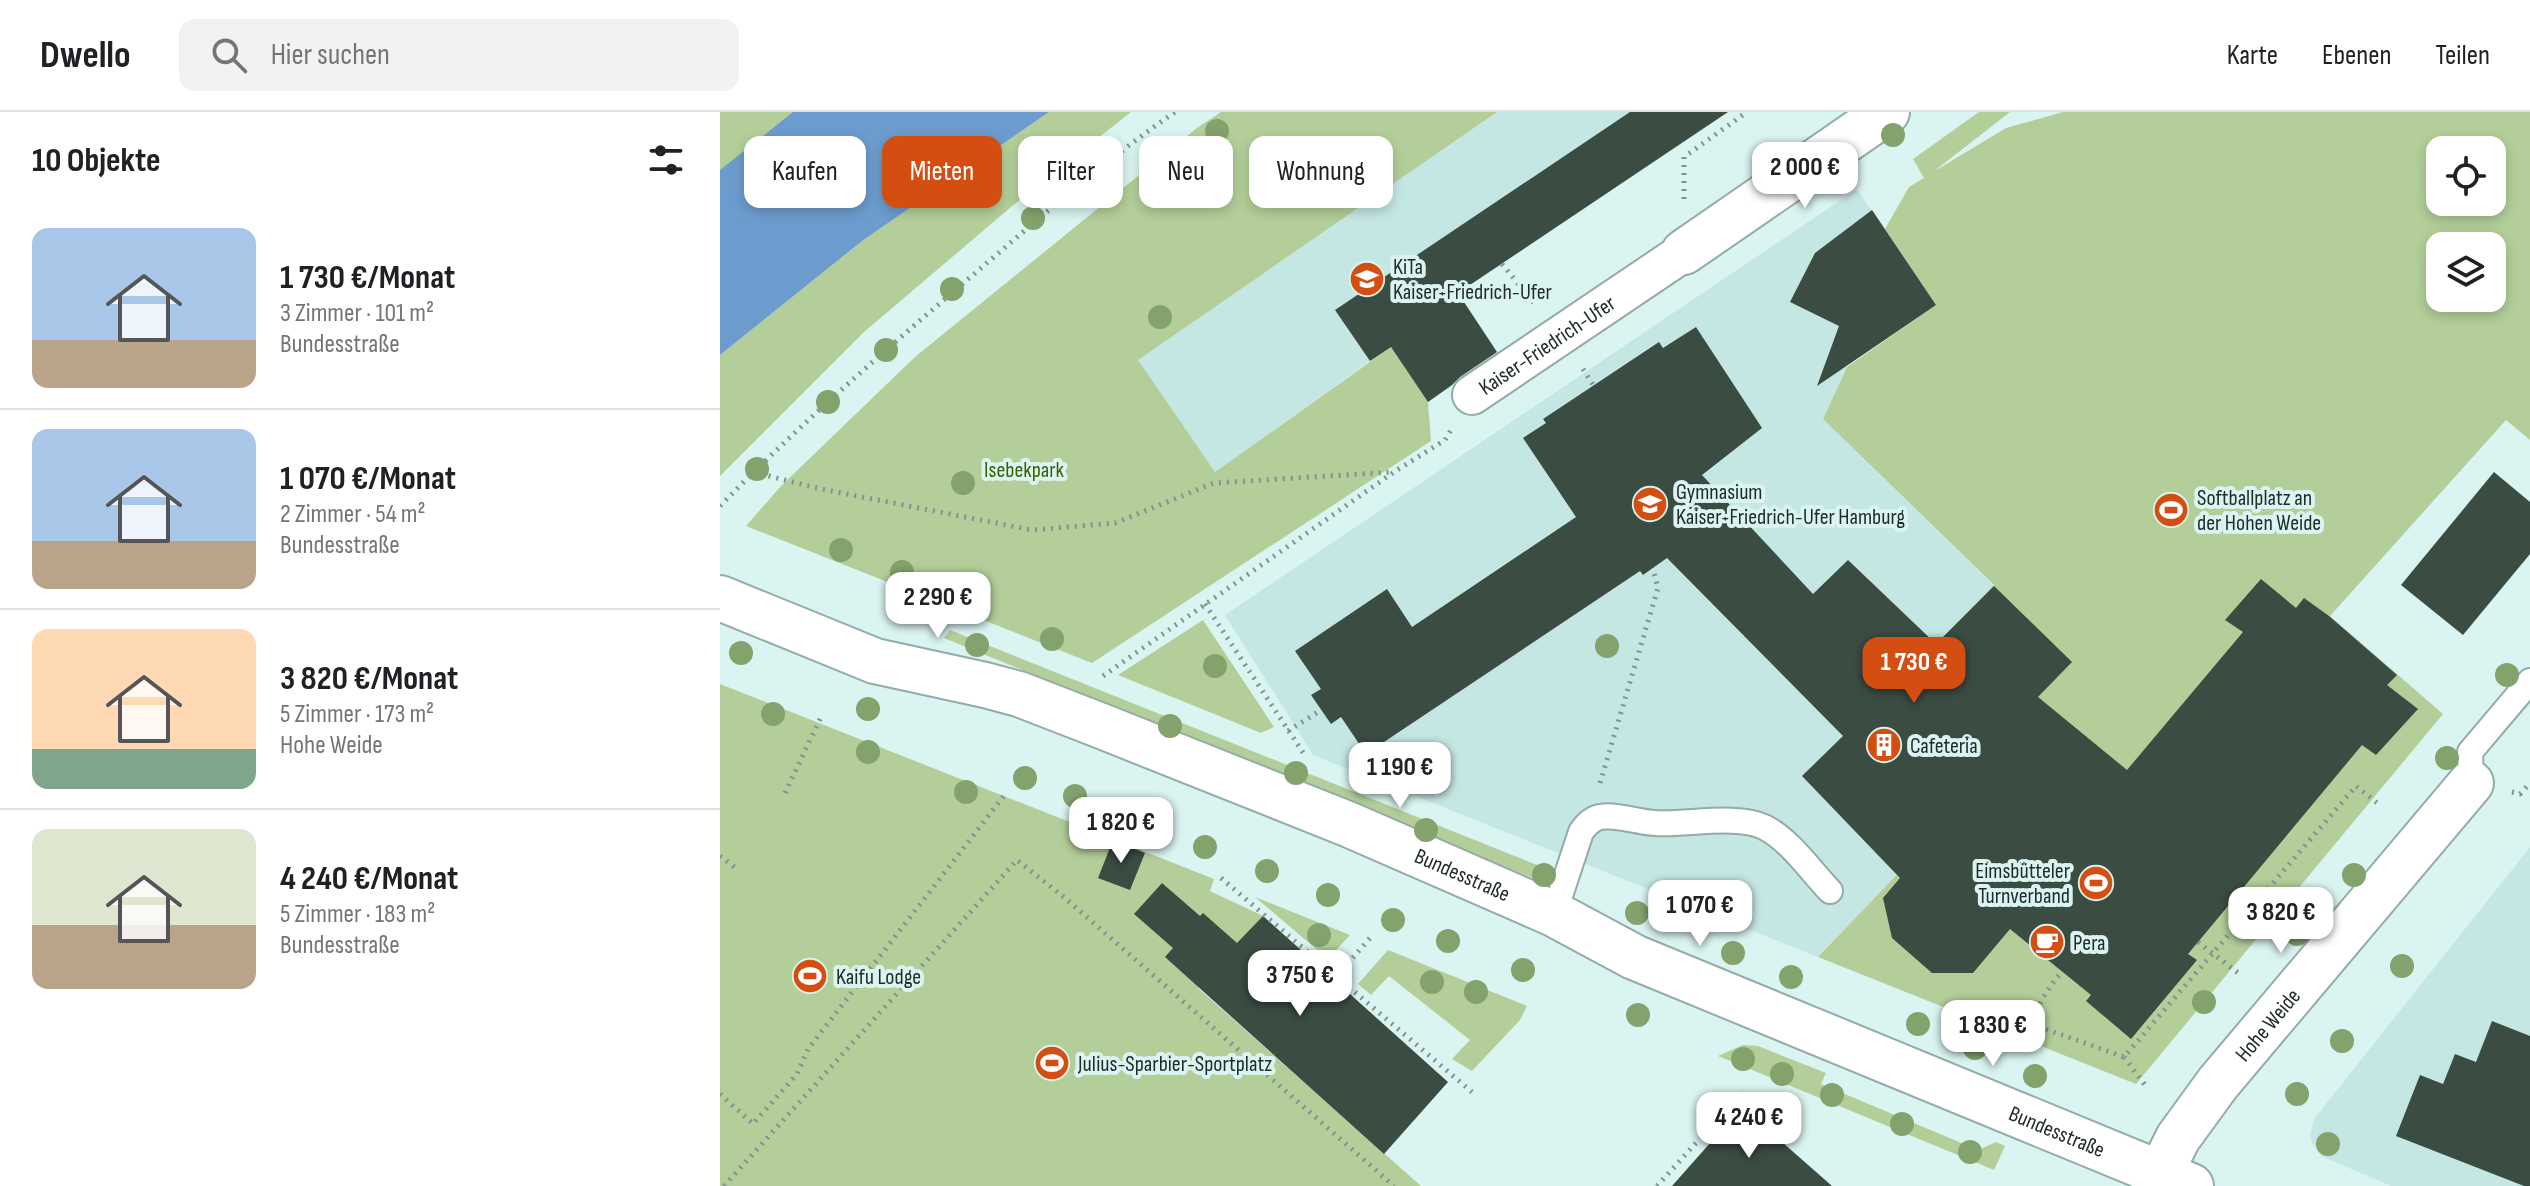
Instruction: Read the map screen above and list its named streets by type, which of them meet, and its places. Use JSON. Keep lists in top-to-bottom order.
{
  "streets": {
    "street": ["Kaiser-Friedrich-Ufer", "Bundesstraße", "Hohe Weide"]
  },
  "crossings": [
    ["Bundesstraße", "Hohe Weide"]
  ],
  "parks": ["Isebekpark"],
  "places": {
    "school or university": ["KiTa Kaiser-Friedrich-Ufer", "Gymnasium Kaiser-Friedrich-Ufer Hamburg"],
    "sports": [
      "Softballplatz an der Hohen Weide",
      "Eimsbütteler Turnverband",
      "Kaifu Lodge",
      "Julius-Sparbier-Sportplatz"
    ],
    "building": ["Cafeteria"],
    "cafe": ["Pera"]
  },
  "page": {
    "header": "Dwello",
    "search": "Hier suchen",
    "nav": ["Karte", "Ebenen", "Teilen"],
    "heading": "10 Objekte",
    "chip": [
      "Kaufen",
      "Mieten",
      "Filter",
      "Neu",
      "Wohnung"
    ],
    "price": [
      "2 000 €",
      "2 290 €",
      "1 730 €",
      "1 190 €",
      "1 820 €",
      "1 070 €",
      "3 820 €",
      "3 750 €",
      "1 830 €",
      "4 240 €"
    ],
    "list": [
      {
        "name": "1 730 €/Monat",
        "note": "3 Zimmer · 101 m² · Bundesstraße"
      },
      {
        "name": "1 070 €/Monat",
        "note": "2 Zimmer · 54 m² · Bundesstraße"
      },
      {
        "name": "3 820 €/Monat",
        "note": "5 Zimmer · 173 m² · Hohe Weide"
      },
      {
        "name": "4 240 €/Monat",
        "note": "5 Zimmer · 183 m² · Bundesstraße"
      }
    ]
  }
}
